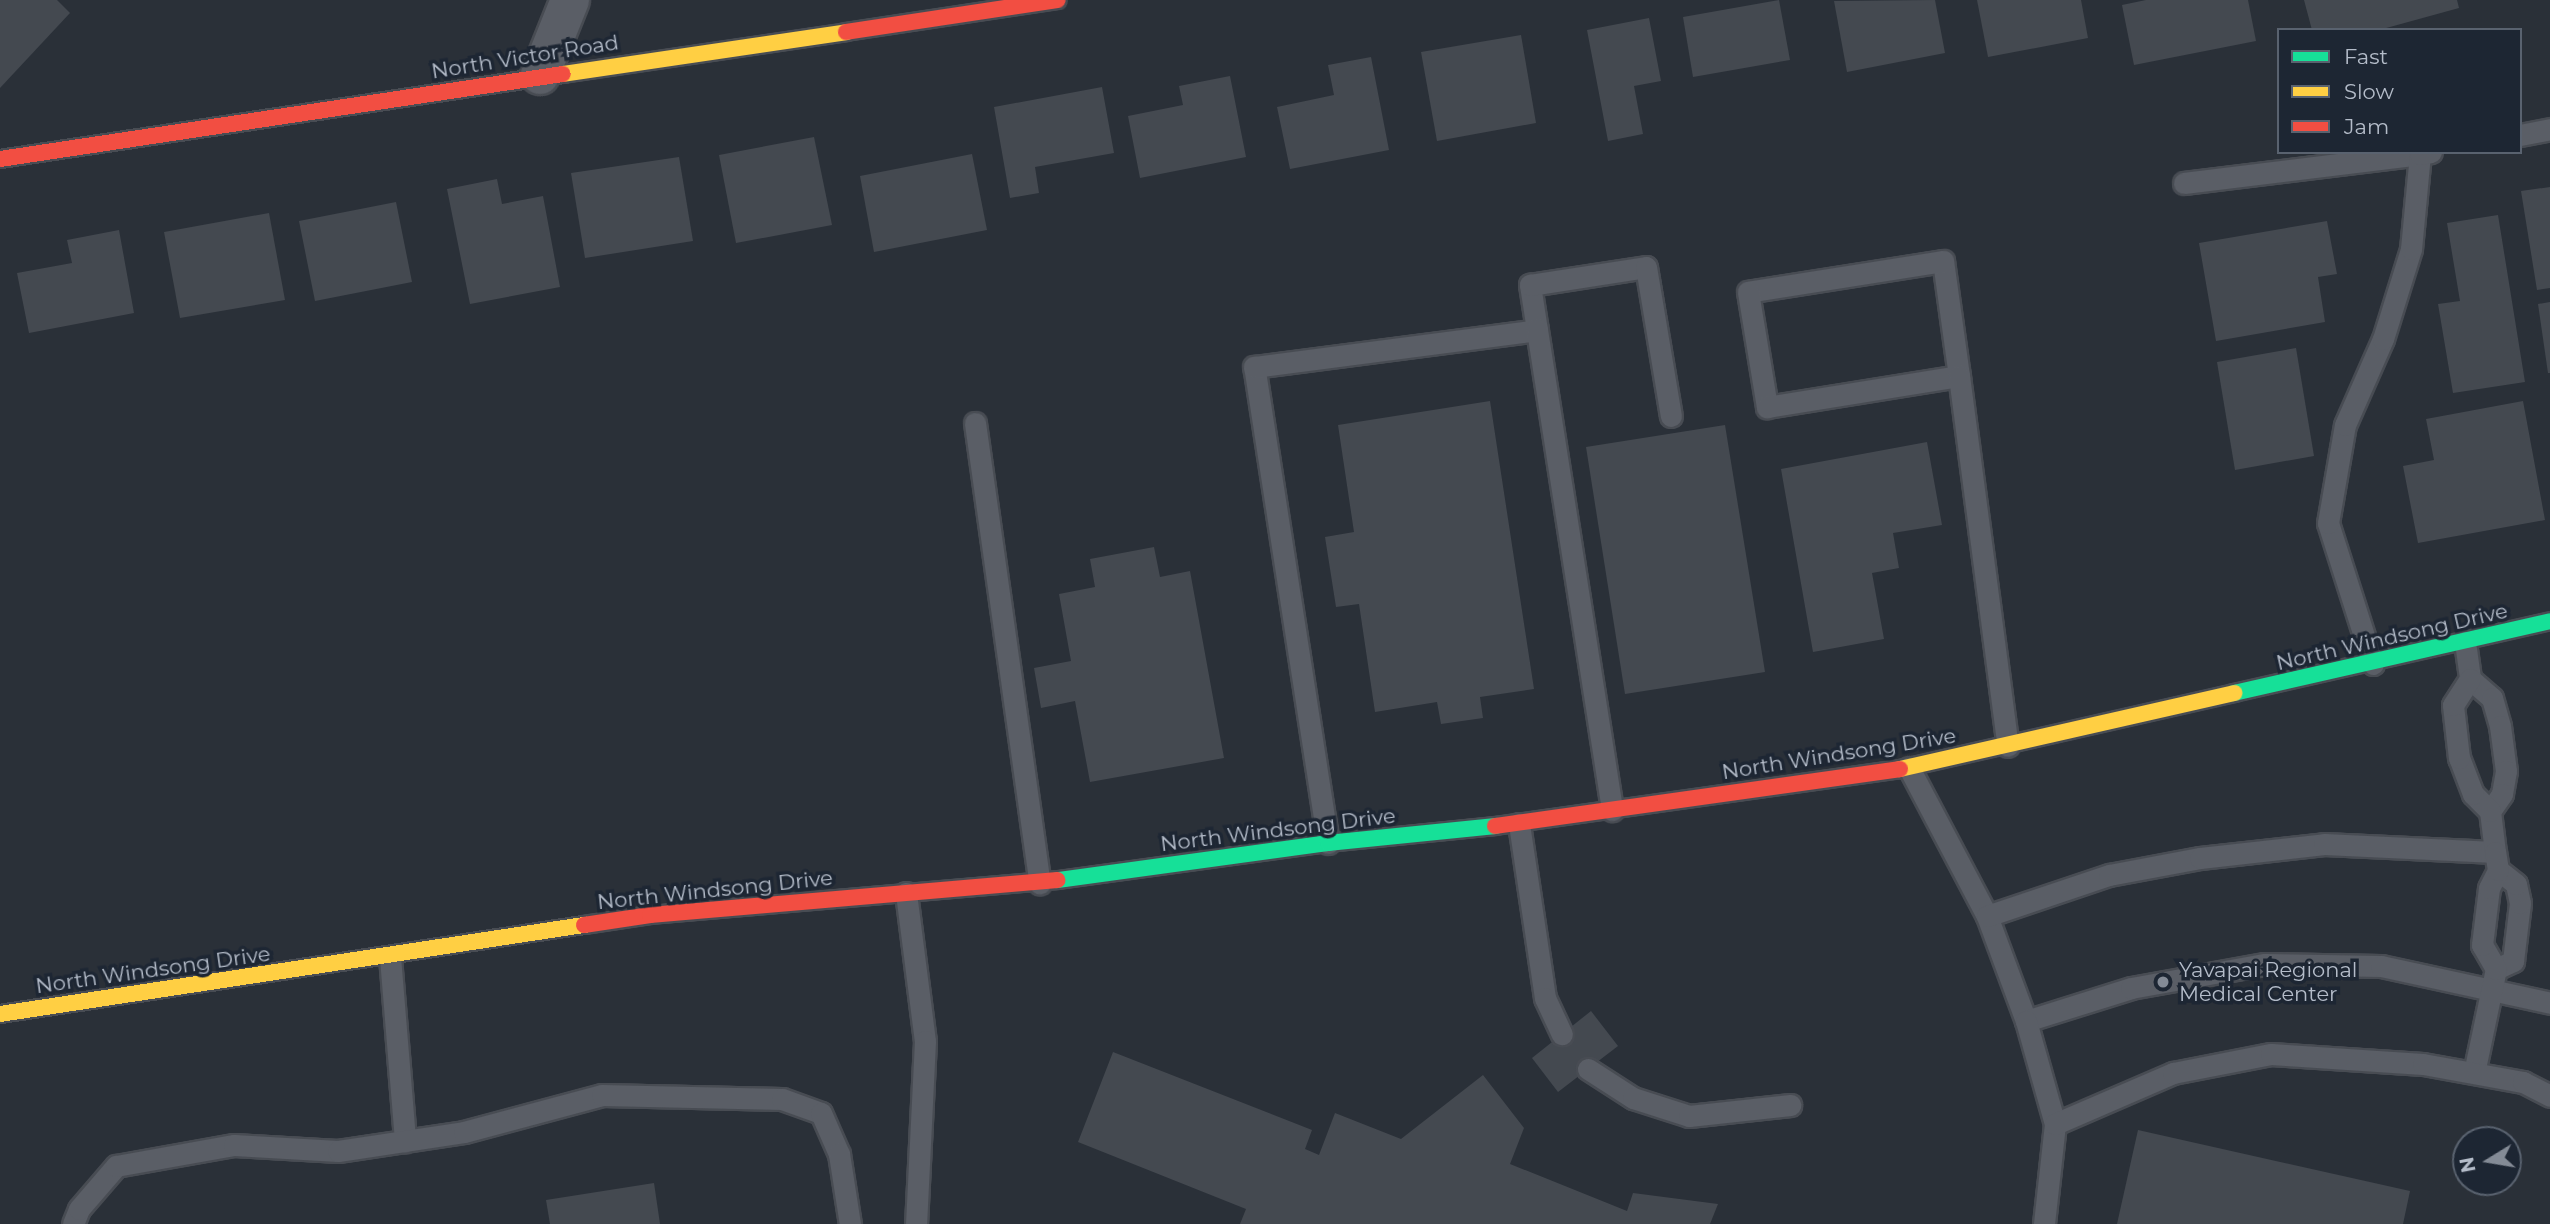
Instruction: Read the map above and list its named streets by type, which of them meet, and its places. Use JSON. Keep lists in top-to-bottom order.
{
  "streets": {
    "street": ["North Victor Road", "North Windsong Drive"]
  },
  "places": ["Yavapai Regional Medical Center"],
  "legend": ["Fast", "Slow", "Jam"],
  "north": "left"
}
